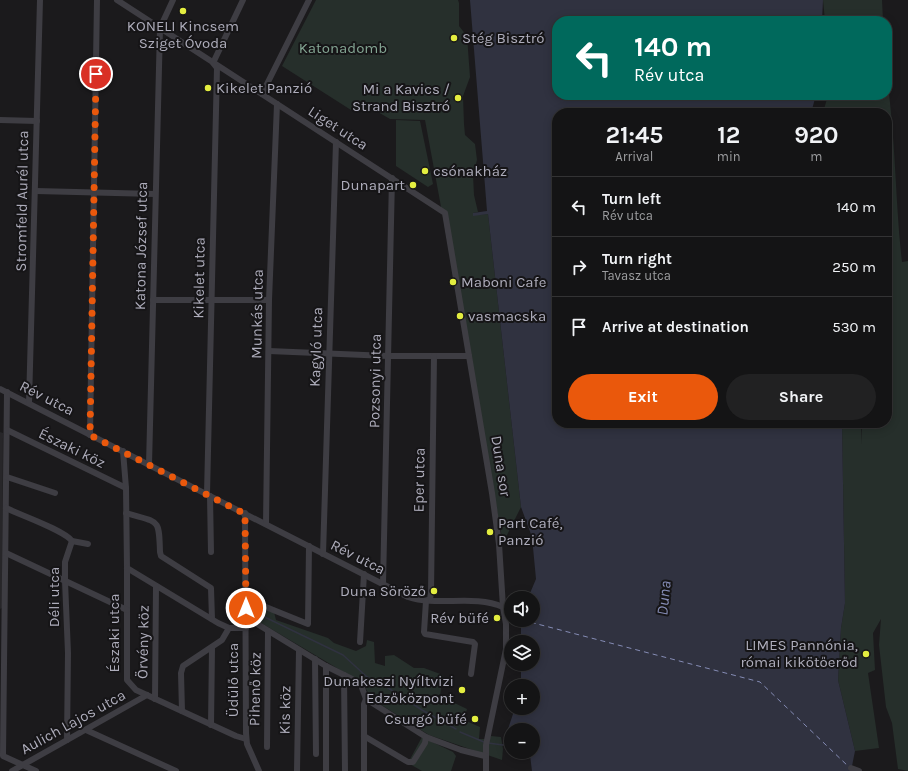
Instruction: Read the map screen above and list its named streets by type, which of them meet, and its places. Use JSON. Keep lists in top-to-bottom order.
{
  "streets": {
    "street": [
      "Liget utca",
      "Stromfeld Aurél utca",
      "Katona József utca",
      "Kikelet utca",
      "Munkás utca",
      "Kagyló utca",
      "Pozsonyi utca",
      "Rév utca",
      "Északi köz",
      "Duna sor",
      "Eper utca",
      "Déli utca",
      "Északi utca",
      "Örvény köz",
      "Üdülő utca",
      "Pihenő köz",
      "Kis köz",
      "Aulich Lajos utca"
    ]
  },
  "crossings": [
    ["Liget utca", "Katona József utca"],
    ["Liget utca", "Kikelet utca"],
    ["Liget utca", "Munkás utca"],
    ["Liget utca", "Kagyló utca"],
    ["Liget utca", "Pozsonyi utca"],
    ["Liget utca", "Duna sor"],
    ["Stromfeld Aurél utca", "Rév utca"],
    ["Katona József utca", "Rév utca"],
    ["Kikelet utca", "Rév utca"],
    ["Munkás utca", "Rév utca"],
    ["Kagyló utca", "Rév utca"],
    ["Pozsonyi utca", "Rév utca"],
    ["Rév utca", "Duna sor"],
    ["Rév utca", "Eper utca"],
    ["Rév utca", "Északi utca"],
    ["Rév utca", "Üdülő utca"],
    ["Északi köz", "Északi utca"],
    ["Déli utca", "Aulich Lajos utca"],
    ["Északi utca", "Örvény köz"],
    ["Északi utca", "Üdülő utca"],
    ["Északi utca", "Aulich Lajos utca"]
  ],
  "water": ["Duna"],
  "parks": ["Katonadomb"],
  "places": [
    "KONELI Kincsem Sziget Óvoda",
    "Stég Bisztró",
    "Kikelet Panzió",
    "Mi a Kavics / Strand Bisztró",
    "csónakház",
    "Dunapart",
    "Maboni Cafe",
    "vasmacska",
    "Part Café, Panzió",
    "Duna Söröző",
    "Rév büfé",
    "LIMES Pannónia, római kikötőerőd",
    "Dunakeszi Nyíltvizi Edzőközpont",
    "Csurgó büfé"
  ],
  "page": {
    "turn": ["140 m", "Rév utca"],
    "eta": [
      "21:45",
      "Arrival",
      "12",
      "min",
      "920",
      "m"
    ],
    "list": [
      {
        "name": "Turn left",
        "note": "Rév utca",
        "value": "140 m"
      },
      {
        "name": "Turn right",
        "note": "Tavasz utca",
        "value": "250 m"
      },
      {
        "name": "Arrive at destination",
        "value": "530 m"
      }
    ],
    "buttons": ["Exit", "Share"],
    "map_buttons": ["+", "−"]
  }
}
